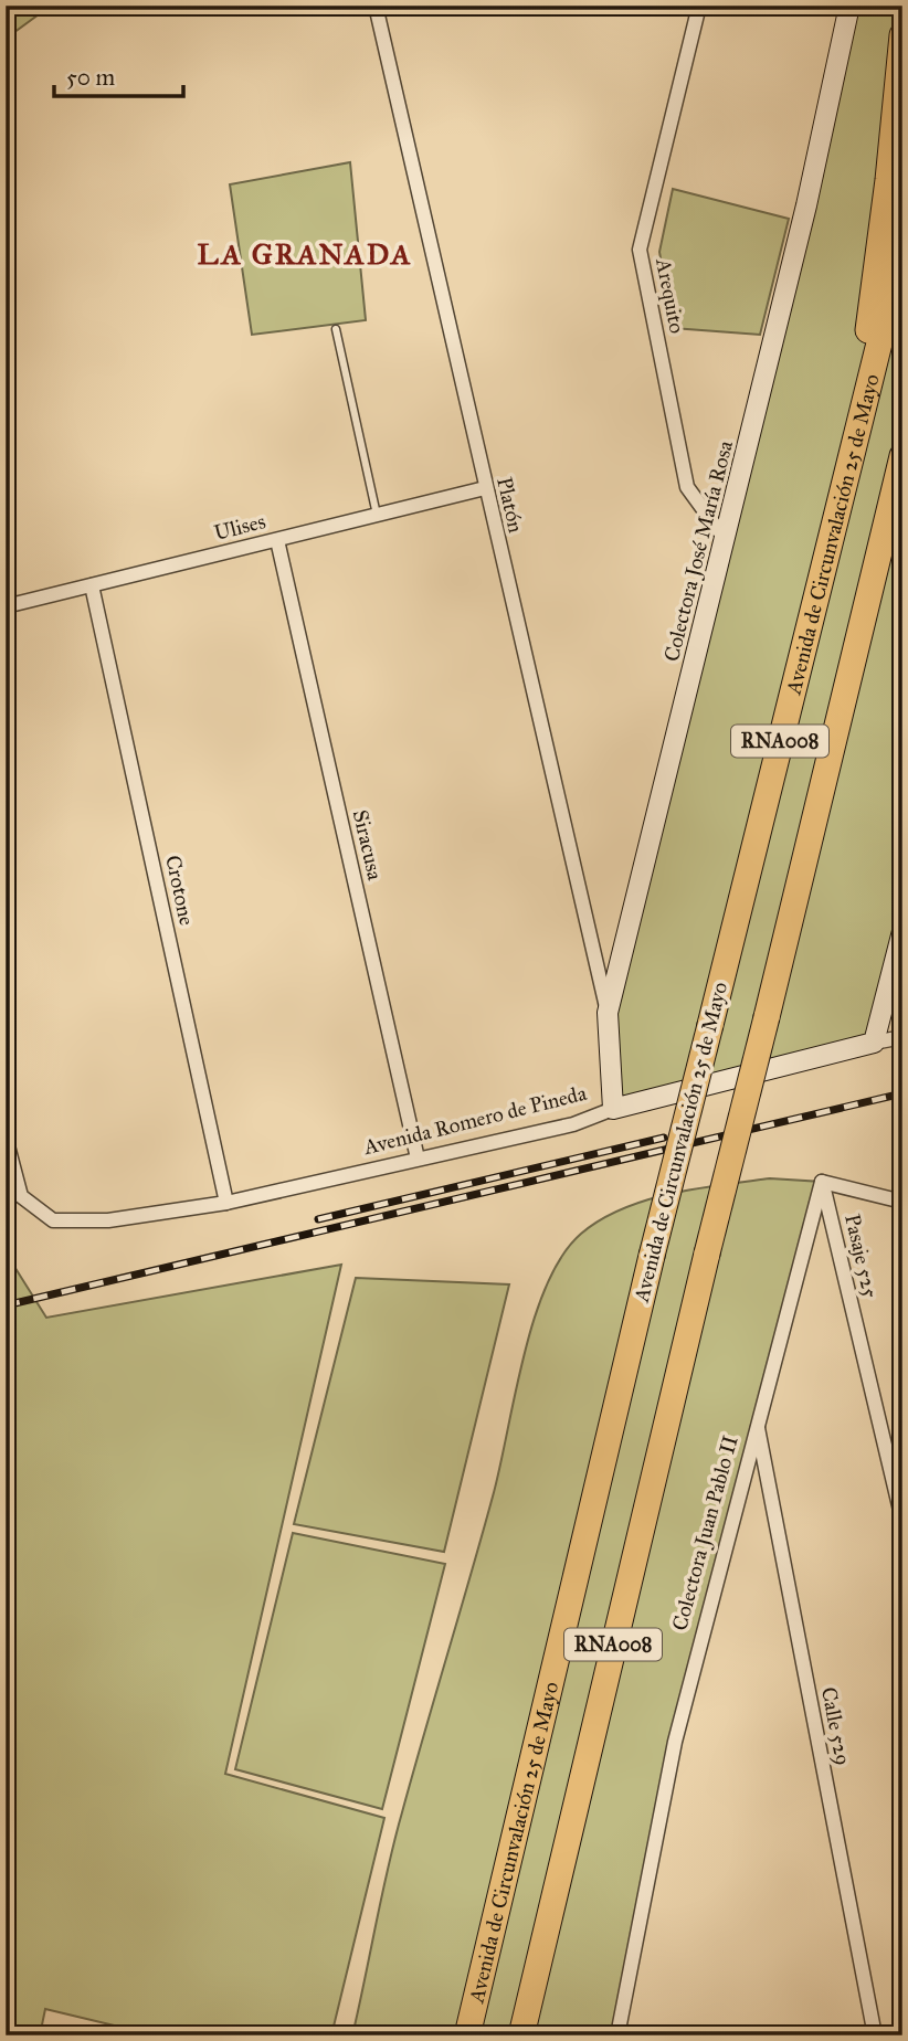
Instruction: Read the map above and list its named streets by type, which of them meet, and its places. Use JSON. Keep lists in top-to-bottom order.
{
  "streets": {
    "highway": ["Avenida de Circunvalación 25 de Mayo", "RNA008"],
    "main road": ["Colectora José María Rosa", "Avenida Romero de Pineda"],
    "street": [
      "Arequito",
      "Platón",
      "Ulises",
      "Siracusa",
      "Crotone",
      "Pasaje 525",
      "Colectora Juan Pablo II",
      "Calle 529"
    ]
  },
  "crossings": [
    ["Arequito", "Colectora José María Rosa"],
    ["Platón", "Ulises"],
    ["Platón", "Colectora José María Rosa"],
    ["Ulises", "Siracusa"],
    ["Ulises", "Crotone"],
    ["Colectora José María Rosa", "Avenida Romero de Pineda"],
    ["Siracusa", "Avenida Romero de Pineda"],
    ["Crotone", "Avenida Romero de Pineda"],
    ["Pasaje 525", "Colectora Juan Pablo II"],
    ["Colectora Juan Pablo II", "Calle 529"]
  ],
  "districts": ["LA GRANADA"],
  "scale_bar": "50 m"
}
